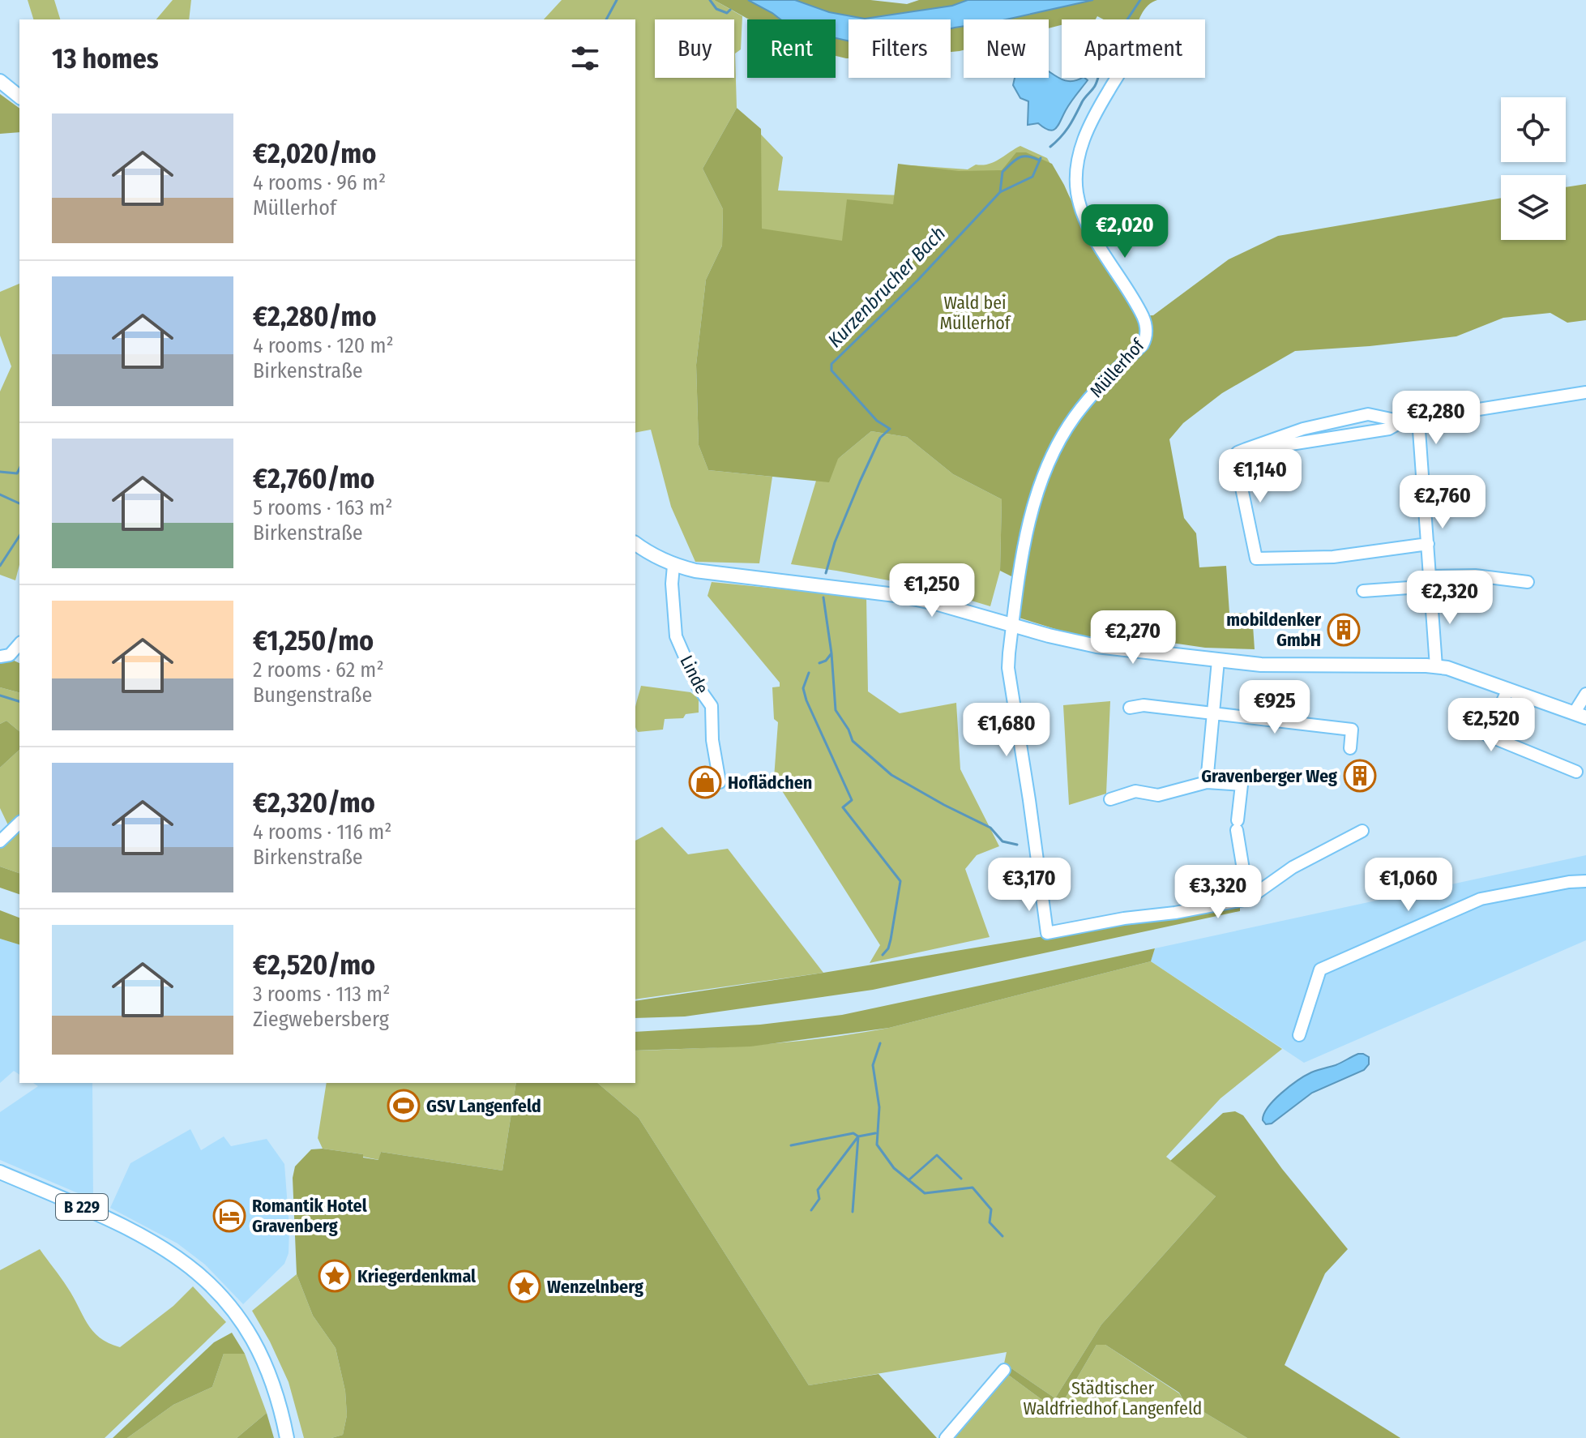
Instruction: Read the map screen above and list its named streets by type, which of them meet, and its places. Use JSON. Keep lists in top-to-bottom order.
{
  "streets": {
    "main road": ["B 229"],
    "street": ["Müllerhof", "Linde"]
  },
  "water": ["Kurzenbrucher Bach"],
  "parks": ["Wald bei Müllerhof", "Städtischer Waldfriedhof Langenfeld"],
  "places": {
    "building": ["mobildenker GmbH", "Gravenberger Weg"],
    "shop": ["Hoflädchen"],
    "sports": ["GSV Langenfeld"],
    "hotel": ["Romantik Hotel Gravenberg"],
    "place": ["Kriegerdenkmal", "Wenzelnberg"]
  },
  "page": {
    "chip": [
      "Buy",
      "Rent",
      "Filters",
      "New",
      "Apartment"
    ],
    "heading": "13 homes",
    "list": [
      {
        "name": "€2,020/mo",
        "note": "4 rooms · 96 m² · Müllerhof"
      },
      {
        "name": "€2,280/mo",
        "note": "4 rooms · 120 m² · Birkenstraße"
      },
      {
        "name": "€2,760/mo",
        "note": "5 rooms · 163 m² · Birkenstraße"
      },
      {
        "name": "€1,250/mo",
        "note": "2 rooms · 62 m² · Bungenstraße"
      },
      {
        "name": "€2,320/mo",
        "note": "4 rooms · 116 m² · Birkenstraße"
      },
      {
        "name": "€2,520/mo",
        "note": "3 rooms · 113 m² · Ziegwebersberg"
      }
    ],
    "price": [
      "€2,020",
      "€2,280",
      "€1,140",
      "€2,760",
      "€1,250",
      "€2,320",
      "€2,270",
      "€925",
      "€2,520",
      "€1,680",
      "€3,170",
      "€1,060",
      "€3,320"
    ]
  }
}
